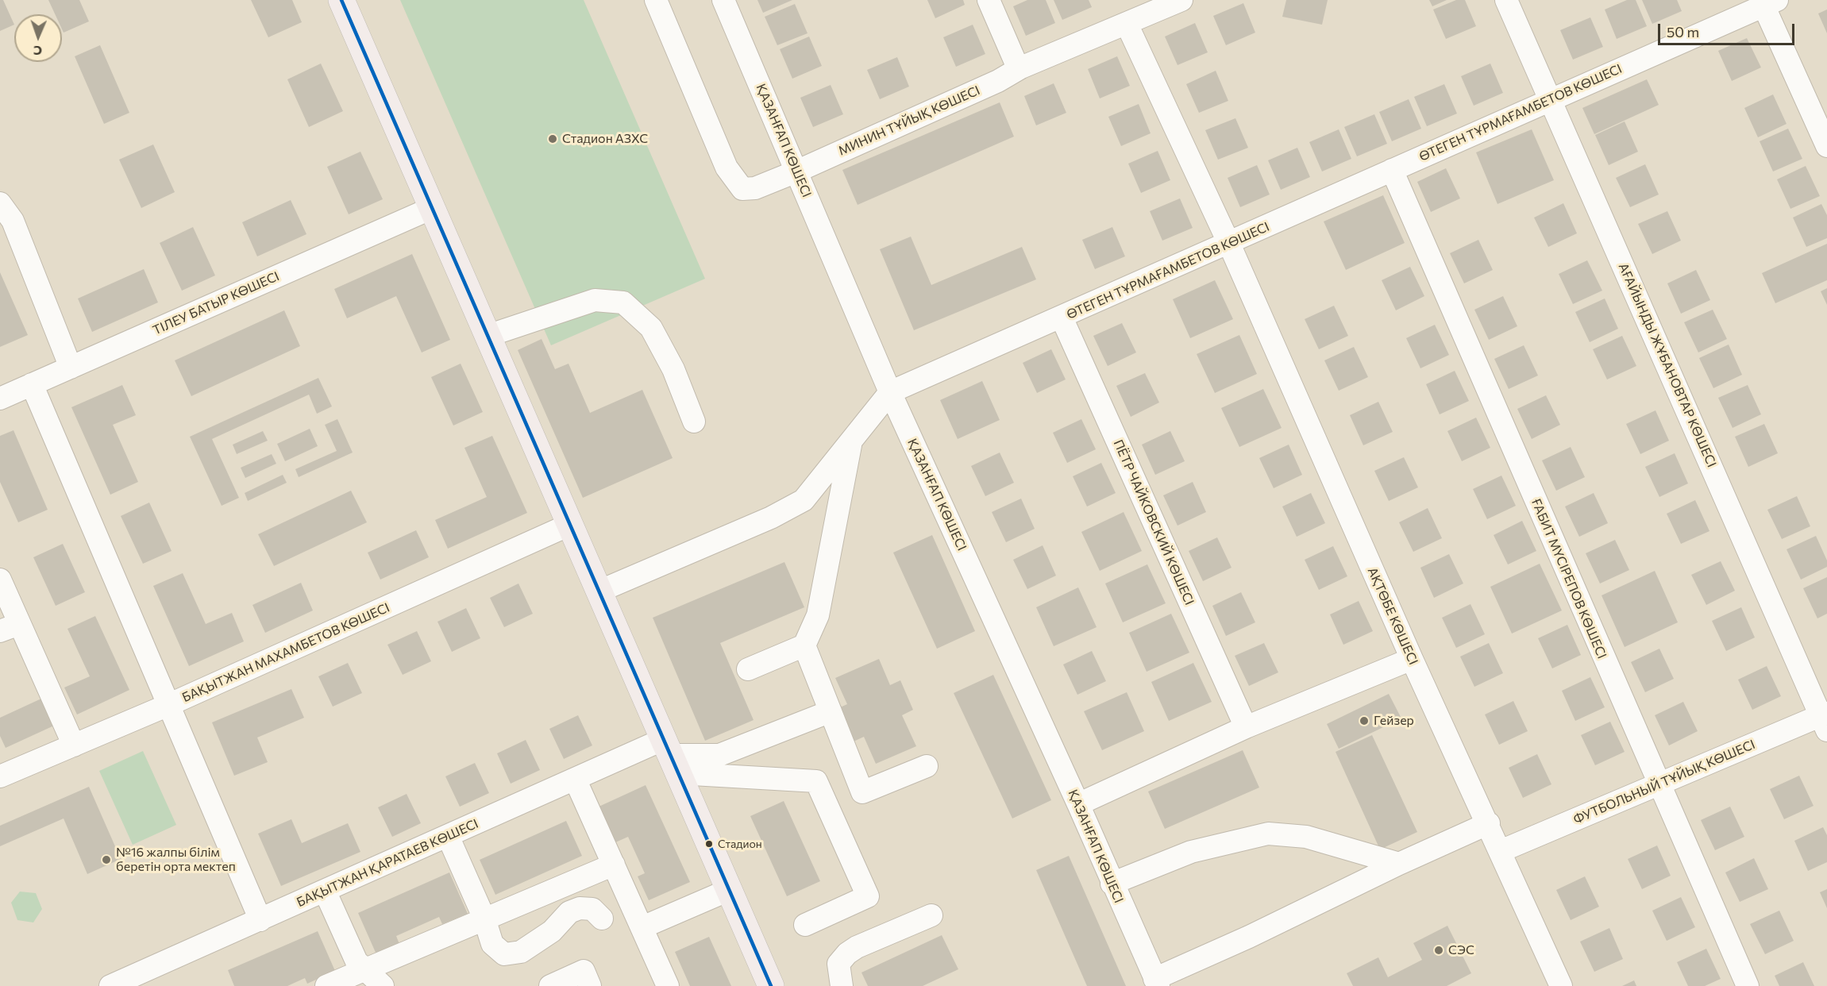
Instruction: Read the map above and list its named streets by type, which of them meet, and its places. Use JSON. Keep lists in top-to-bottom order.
{
  "streets": {
    "street": [
      "ӨТЕГЕН ТҰРМАҒАМБЕТОВ КӨШЕСІ",
      "МИНИН ТҰЙЫҚ КӨШЕСІ",
      "ҚАЗАНҒАП КӨШЕСІ",
      "ТІЛЕУ БАТЫР КӨШЕСІ",
      "АҒАЙЫНДЫ ЖҰБАНОВТАР КӨШЕСІ",
      "ПЁТР ЧАЙКОВСКИЙ КӨШЕСІ",
      "ҒАБИТ МҮСІРЕПОВ КӨШЕСІ",
      "АҚТӨБЕ КӨШЕСІ",
      "БАҚЫТЖАН МАХАМБЕТОВ КӨШЕСІ",
      "ФУТБОЛЬНЫЙ ТҰЙЫҚ КӨШЕСІ",
      "БАҚЫТЖАН ҚАРАТАЕВ КӨШЕСІ"
    ]
  },
  "crossings": [
    ["ӨТЕГЕН ТҰРМАҒАМБЕТОВ КӨШЕСІ", "ҚАЗАНҒАП КӨШЕСІ"],
    ["ӨТЕГЕН ТҰРМАҒАМБЕТОВ КӨШЕСІ", "АҒАЙЫНДЫ ЖҰБАНОВТАР КӨШЕСІ"],
    ["ӨТЕГЕН ТҰРМАҒАМБЕТОВ КӨШЕСІ", "ПЁТР ЧАЙКОВСКИЙ КӨШЕСІ"],
    ["ӨТЕГЕН ТҰРМАҒАМБЕТОВ КӨШЕСІ", "ҒАБИТ МҮСІРЕПОВ КӨШЕСІ"],
    ["ӨТЕГЕН ТҰРМАҒАМБЕТОВ КӨШЕСІ", "АҚТӨБЕ КӨШЕСІ"],
    ["МИНИН ТҰЙЫҚ КӨШЕСІ", "ҚАЗАНҒАП КӨШЕСІ"],
    ["АҒАЙЫНДЫ ЖҰБАНОВТАР КӨШЕСІ", "ФУТБОЛЬНЫЙ ТҰЙЫҚ КӨШЕСІ"],
    ["ҒАБИТ МҮСІРЕПОВ КӨШЕСІ", "ФУТБОЛЬНЫЙ ТҰЙЫҚ КӨШЕСІ"],
    ["АҚТӨБЕ КӨШЕСІ", "ФУТБОЛЬНЫЙ ТҰЙЫҚ КӨШЕСІ"]
  ],
  "places": [
    "Стадион АЗХС",
    "Гейзер",
    "Стадион",
    "№16 жалпы білім беретін орта мектеп",
    "СЭС"
  ],
  "scale_bar": "50 m",
  "north": "bottom"
}
